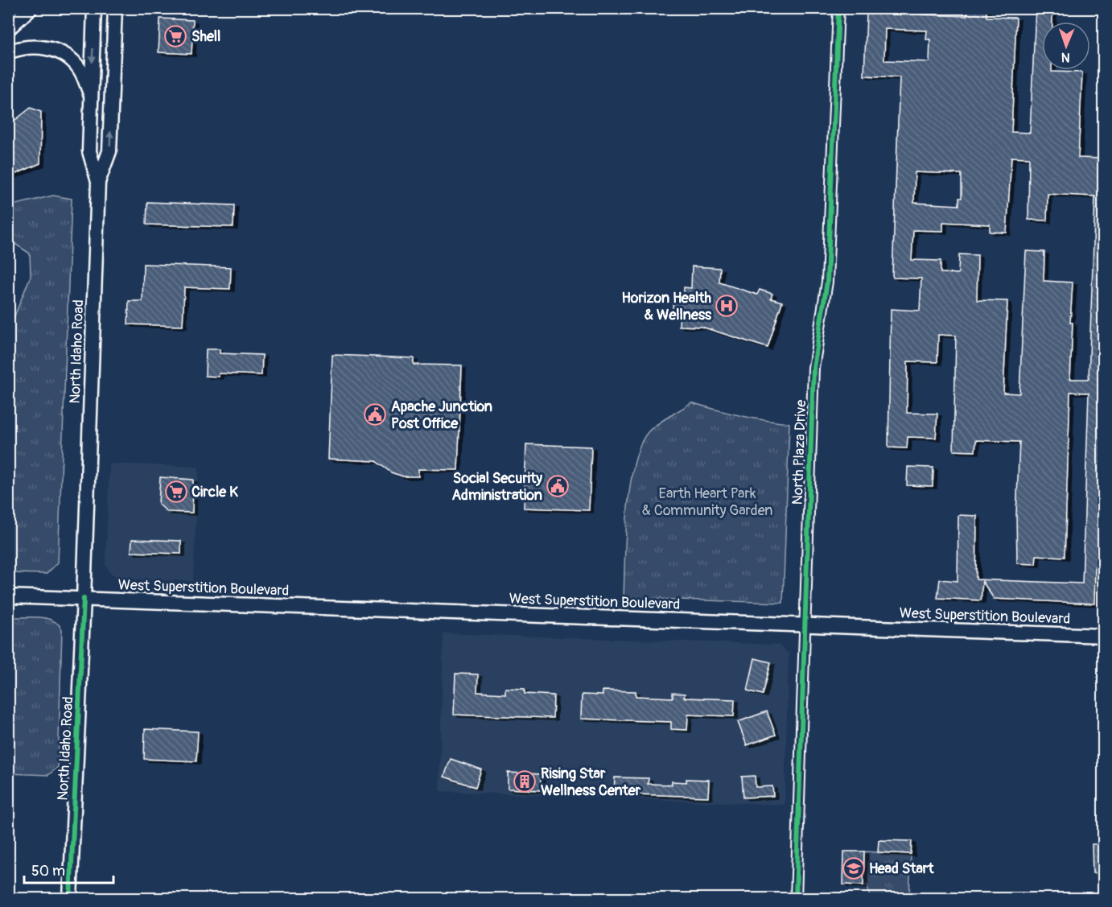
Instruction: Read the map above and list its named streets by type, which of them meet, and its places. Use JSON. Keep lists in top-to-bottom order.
{
  "streets": {
    "main road": ["North Idaho Road", "West Superstition Boulevard"],
    "street": ["North Plaza Drive"]
  },
  "crossings": [
    ["North Idaho Road", "West Superstition Boulevard"],
    ["North Plaza Drive", "West Superstition Boulevard"]
  ],
  "parks": ["Earth Heart Park & Community Garden"],
  "places": {
    "supermarket": ["Shell", "Circle K"],
    "hospital": ["Horizon Health & Wellness"],
    "public building": ["Apache Junction Post Office", "Social Security Administration"],
    "building": ["Rising Star Wellness Center"],
    "school or university": ["Head Start"]
  },
  "scale_bar": "50 m",
  "north": "bottom"
}
